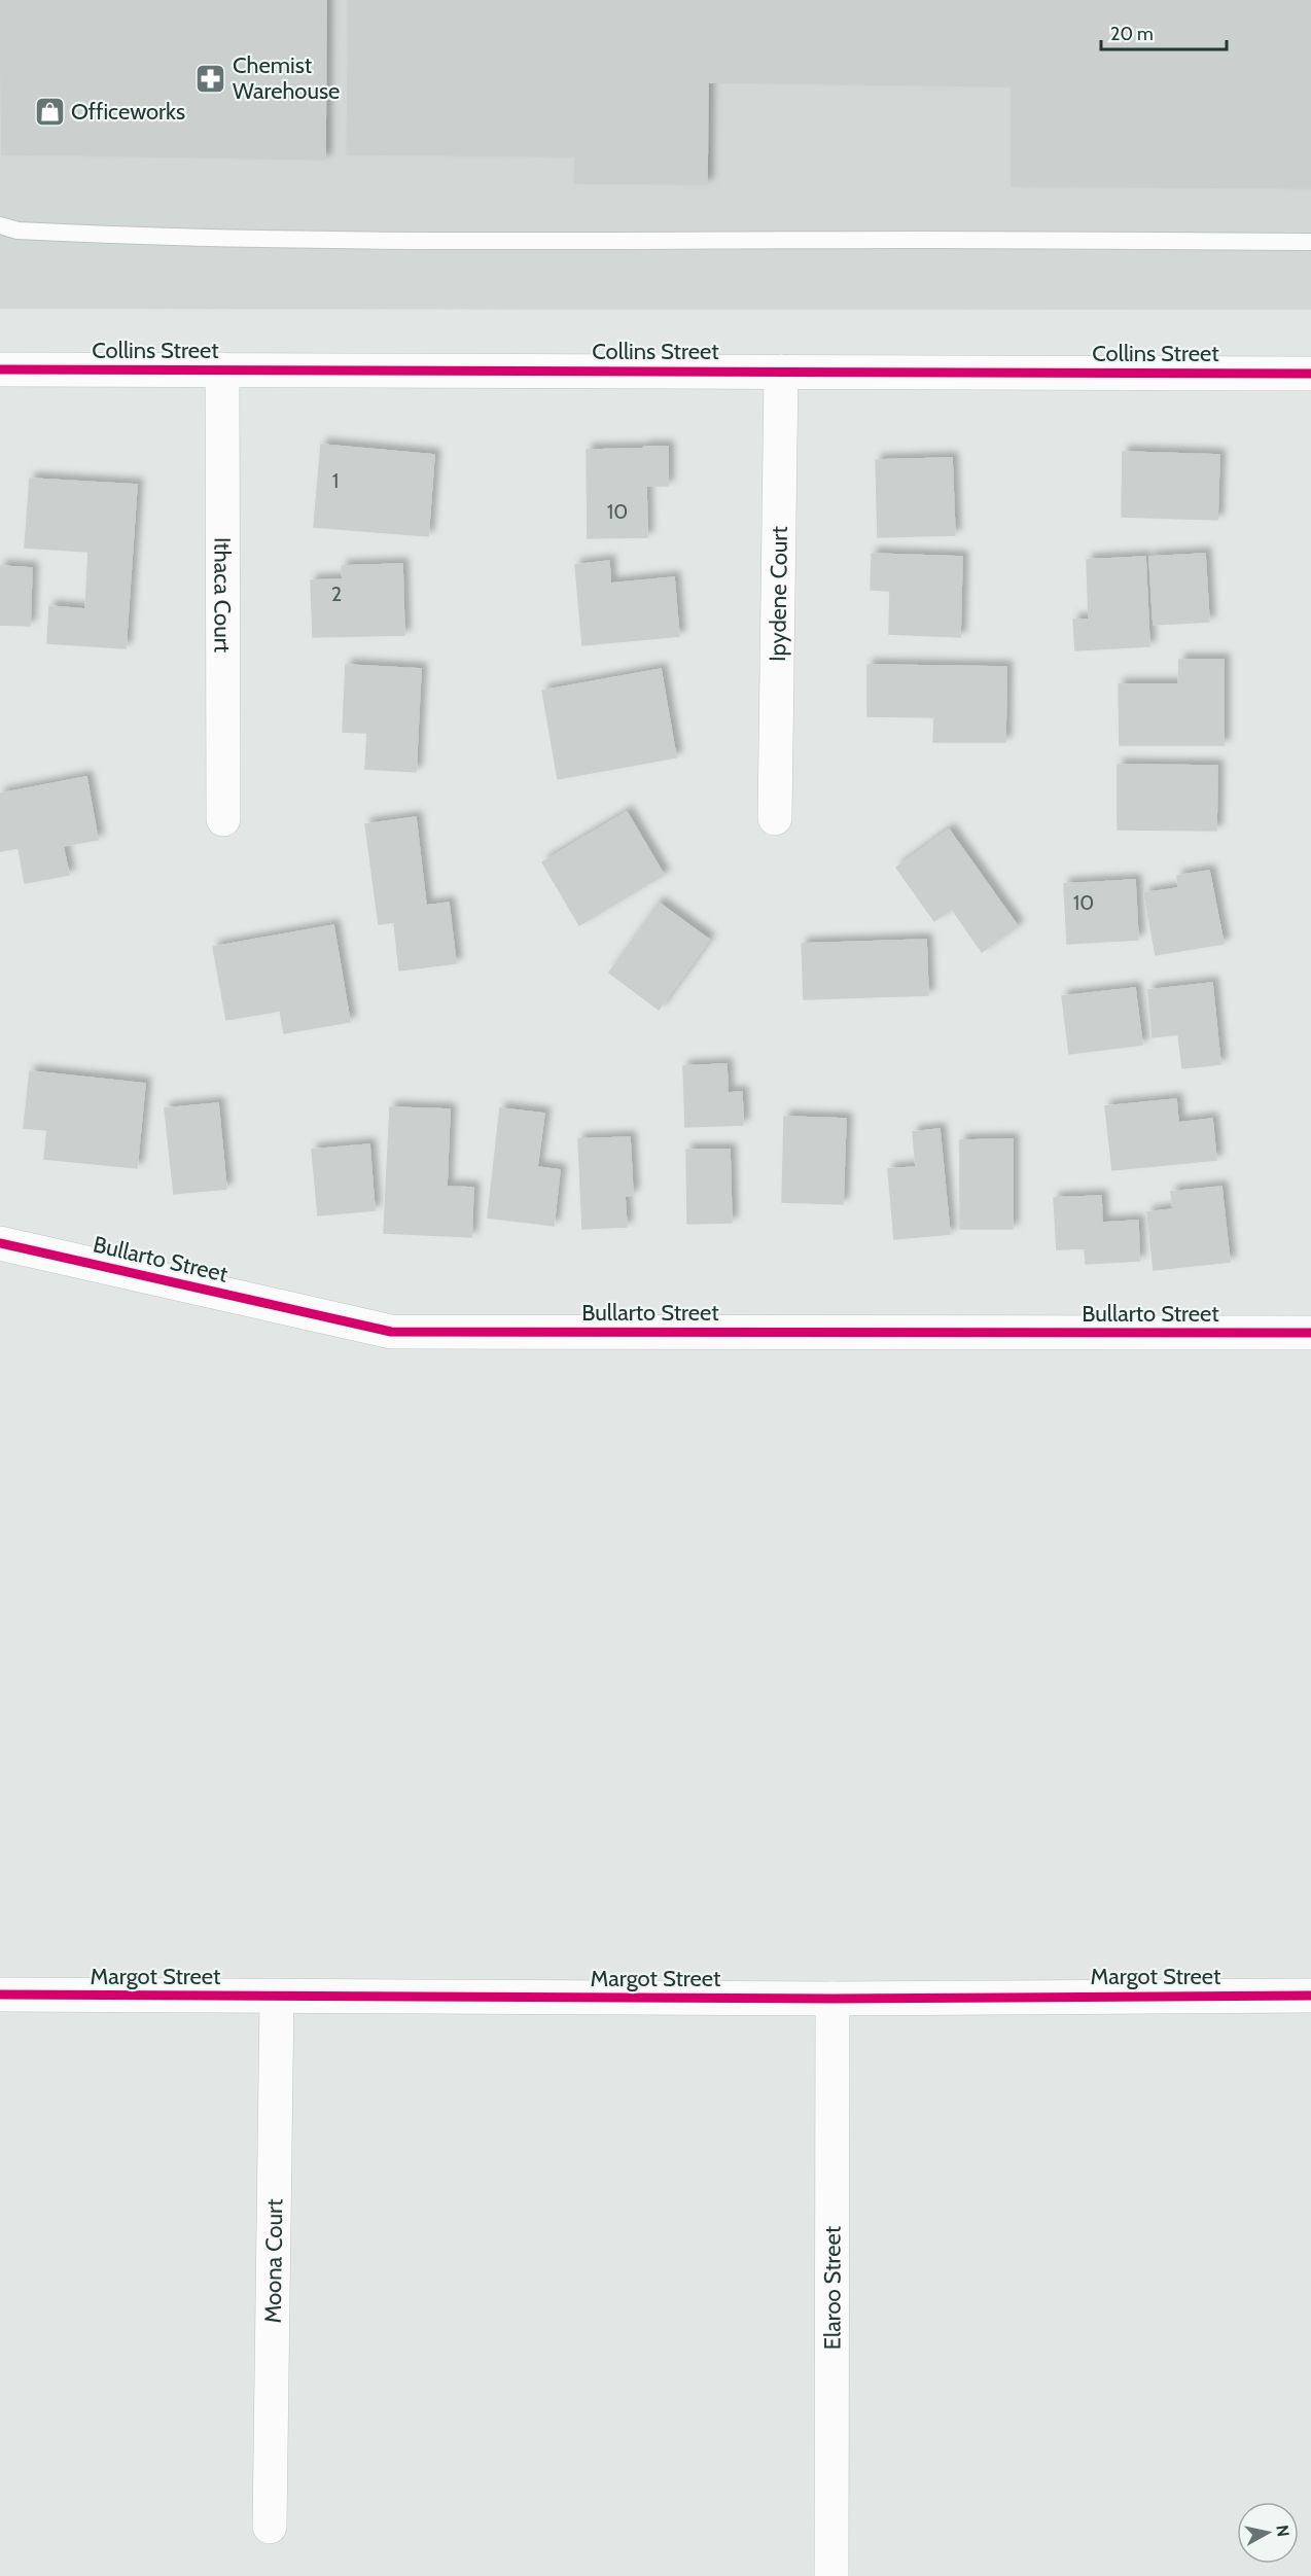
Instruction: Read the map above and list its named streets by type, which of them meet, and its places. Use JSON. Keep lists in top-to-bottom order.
{
  "streets": {
    "street": [
      "Collins Street",
      "Ithaca Court",
      "Ipydene Court",
      "Bullarto Street",
      "Margot Street",
      "Moona Court",
      "Elaroo Street"
    ]
  },
  "crossings": [
    ["Collins Street", "Ithaca Court"],
    ["Collins Street", "Ipydene Court"],
    ["Margot Street", "Moona Court"],
    ["Margot Street", "Elaroo Street"]
  ],
  "places": {
    "pharmacy": ["Chemist Warehouse"],
    "shop": ["Officeworks"]
  },
  "house_numbers": [
    "1",
    "10",
    "2",
    "10"
  ],
  "scale_bar": "20 m",
  "north": "right"
}
